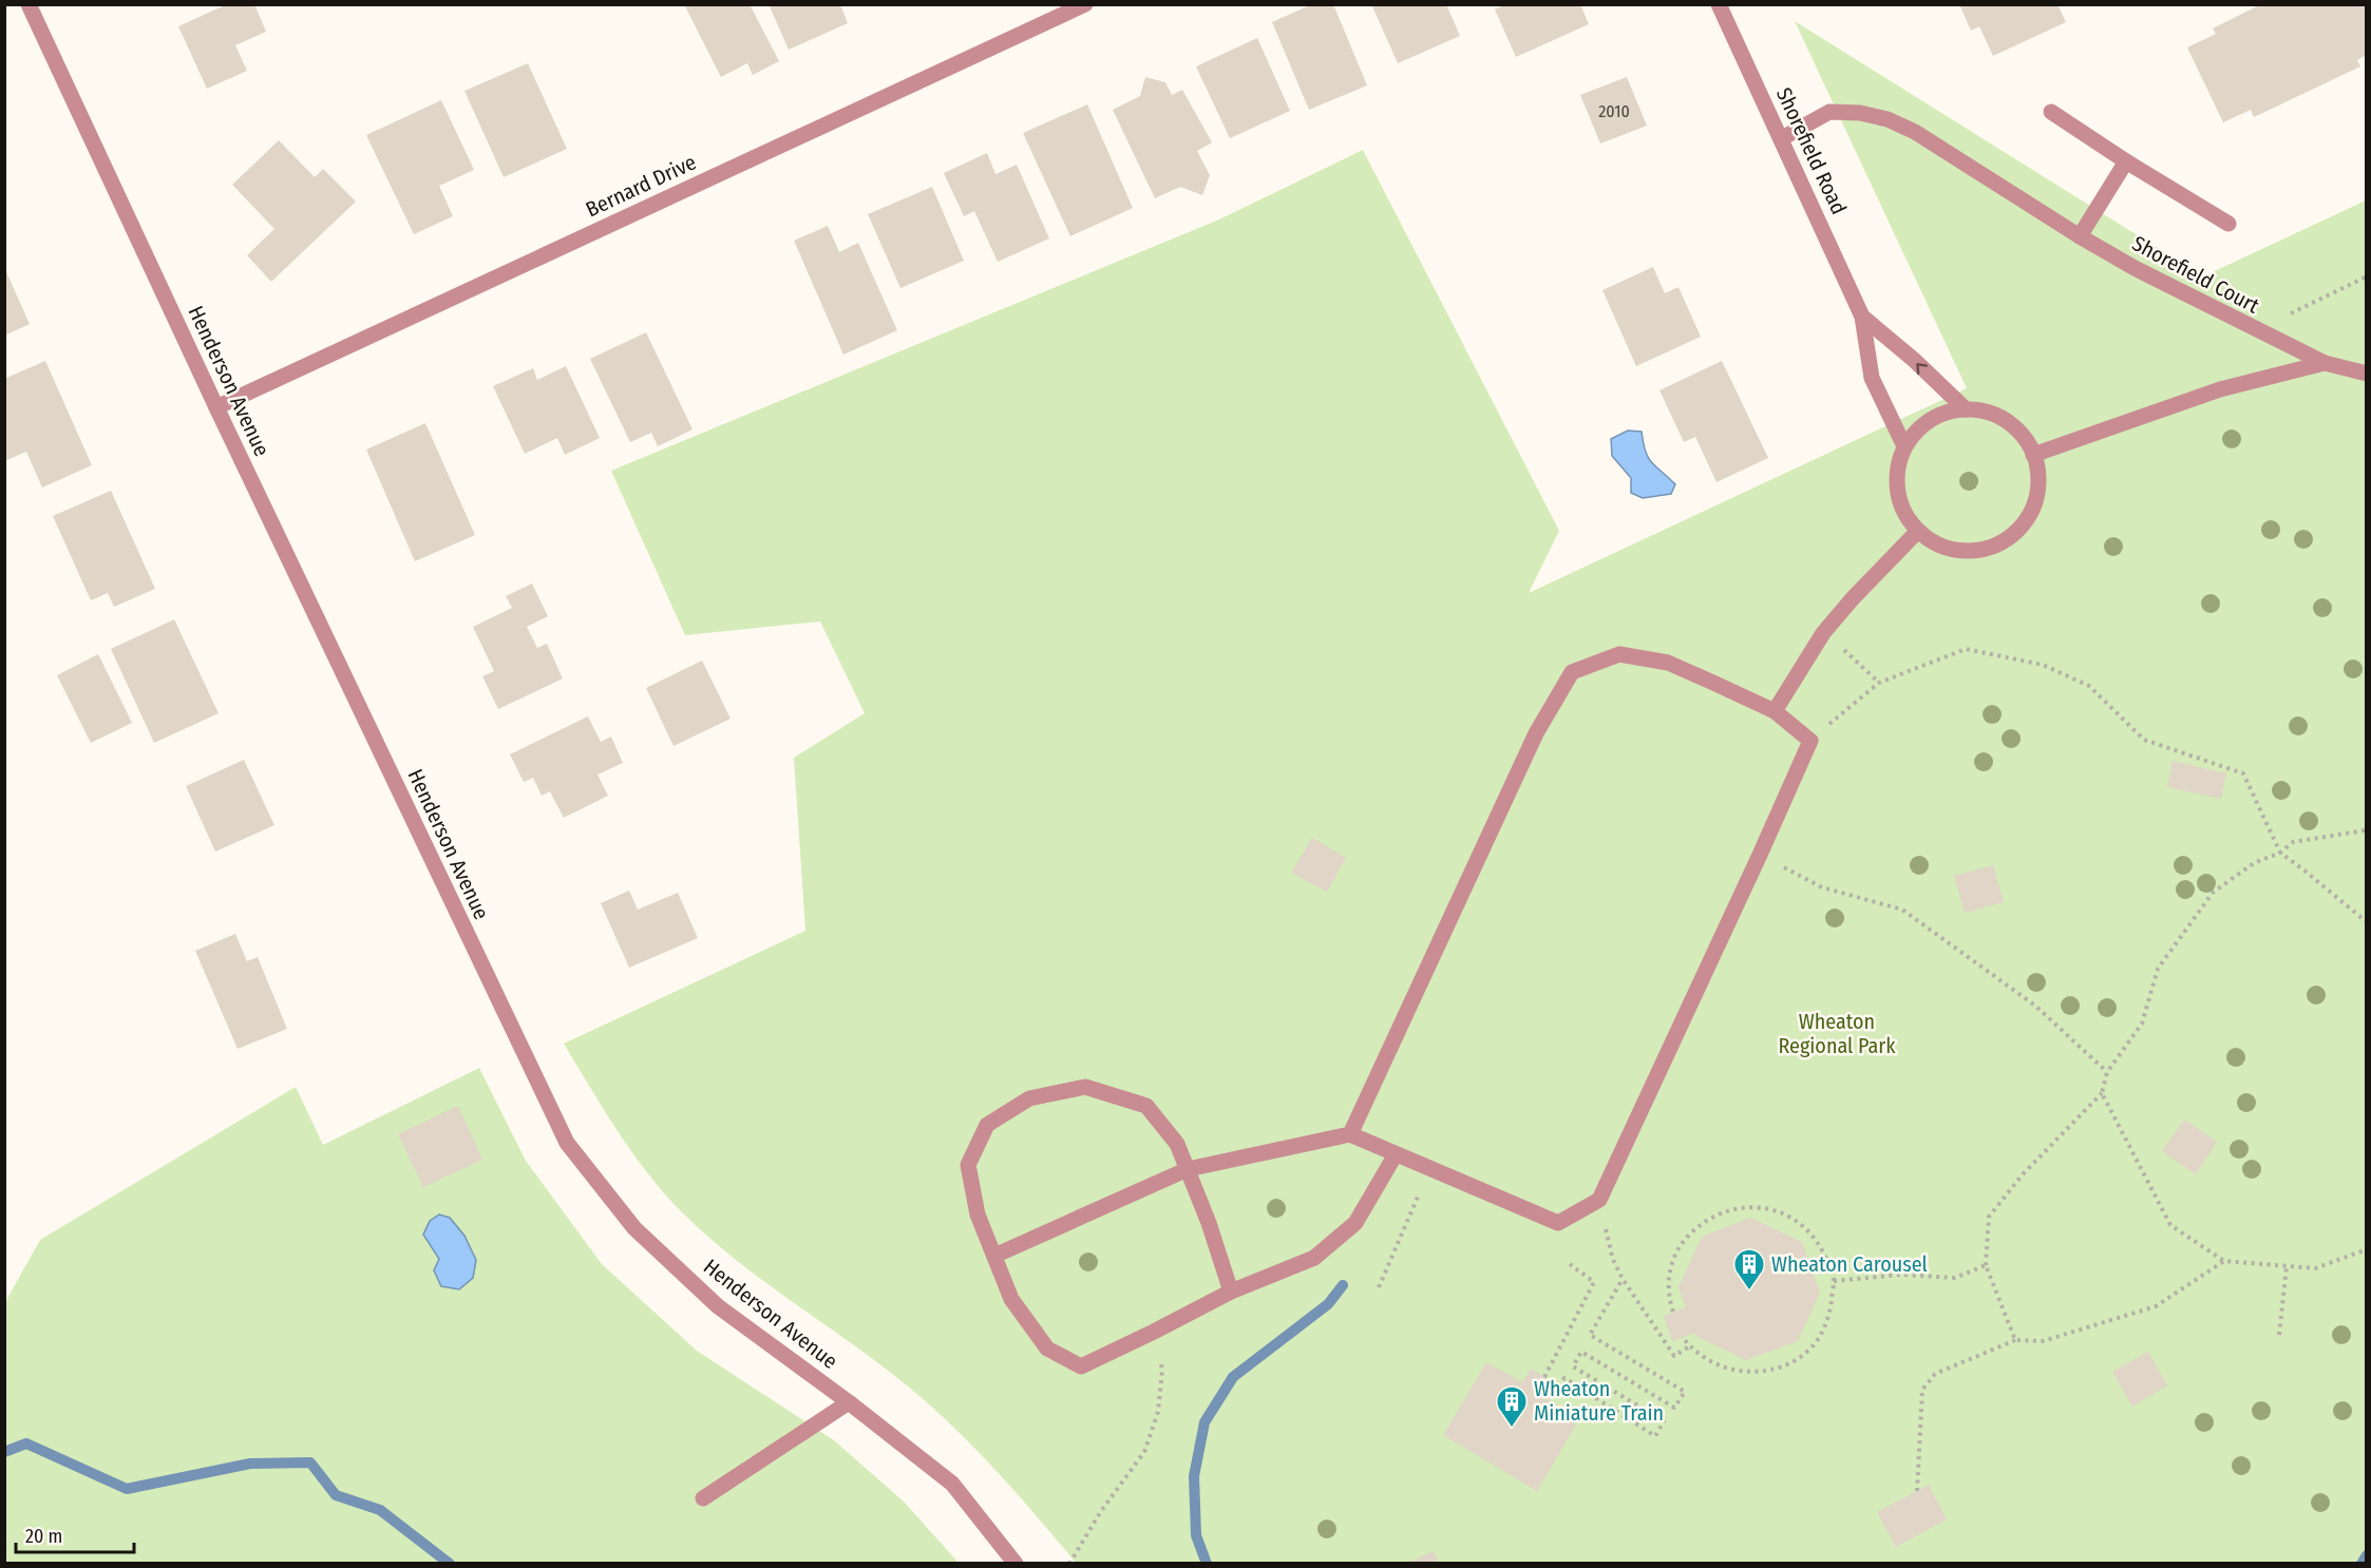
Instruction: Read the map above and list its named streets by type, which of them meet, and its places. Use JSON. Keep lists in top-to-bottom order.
{
  "streets": {
    "street": [
      "Shorefield Road",
      "Bernard Drive",
      "Shorefield Court",
      "Henderson Avenue"
    ]
  },
  "crossings": [
    ["Shorefield Road", "Shorefield Court"],
    ["Bernard Drive", "Henderson Avenue"]
  ],
  "parks": ["Wheaton Regional Park"],
  "places": {
    "building": ["Wheaton Carousel", "Wheaton Miniature Train"]
  },
  "house_numbers": ["2010"],
  "scale_bar": "20 m"
}
